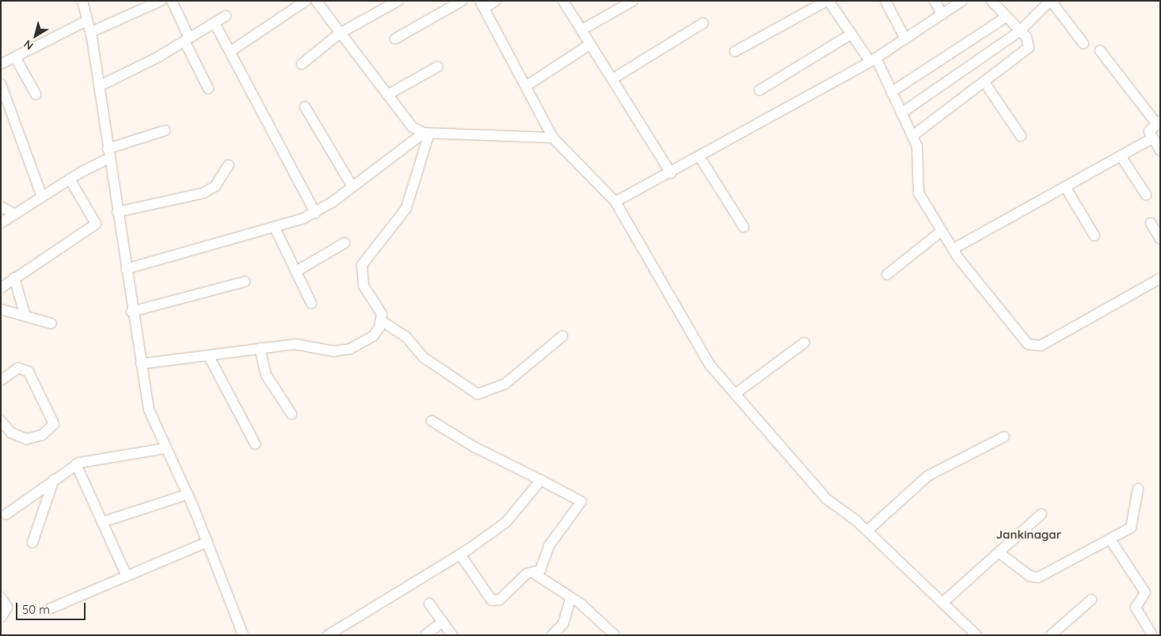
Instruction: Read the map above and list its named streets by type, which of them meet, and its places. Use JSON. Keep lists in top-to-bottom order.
{
  "districts": ["Jankinagar"],
  "scale_bar": "50 m",
  "north": "bottom left"
}
